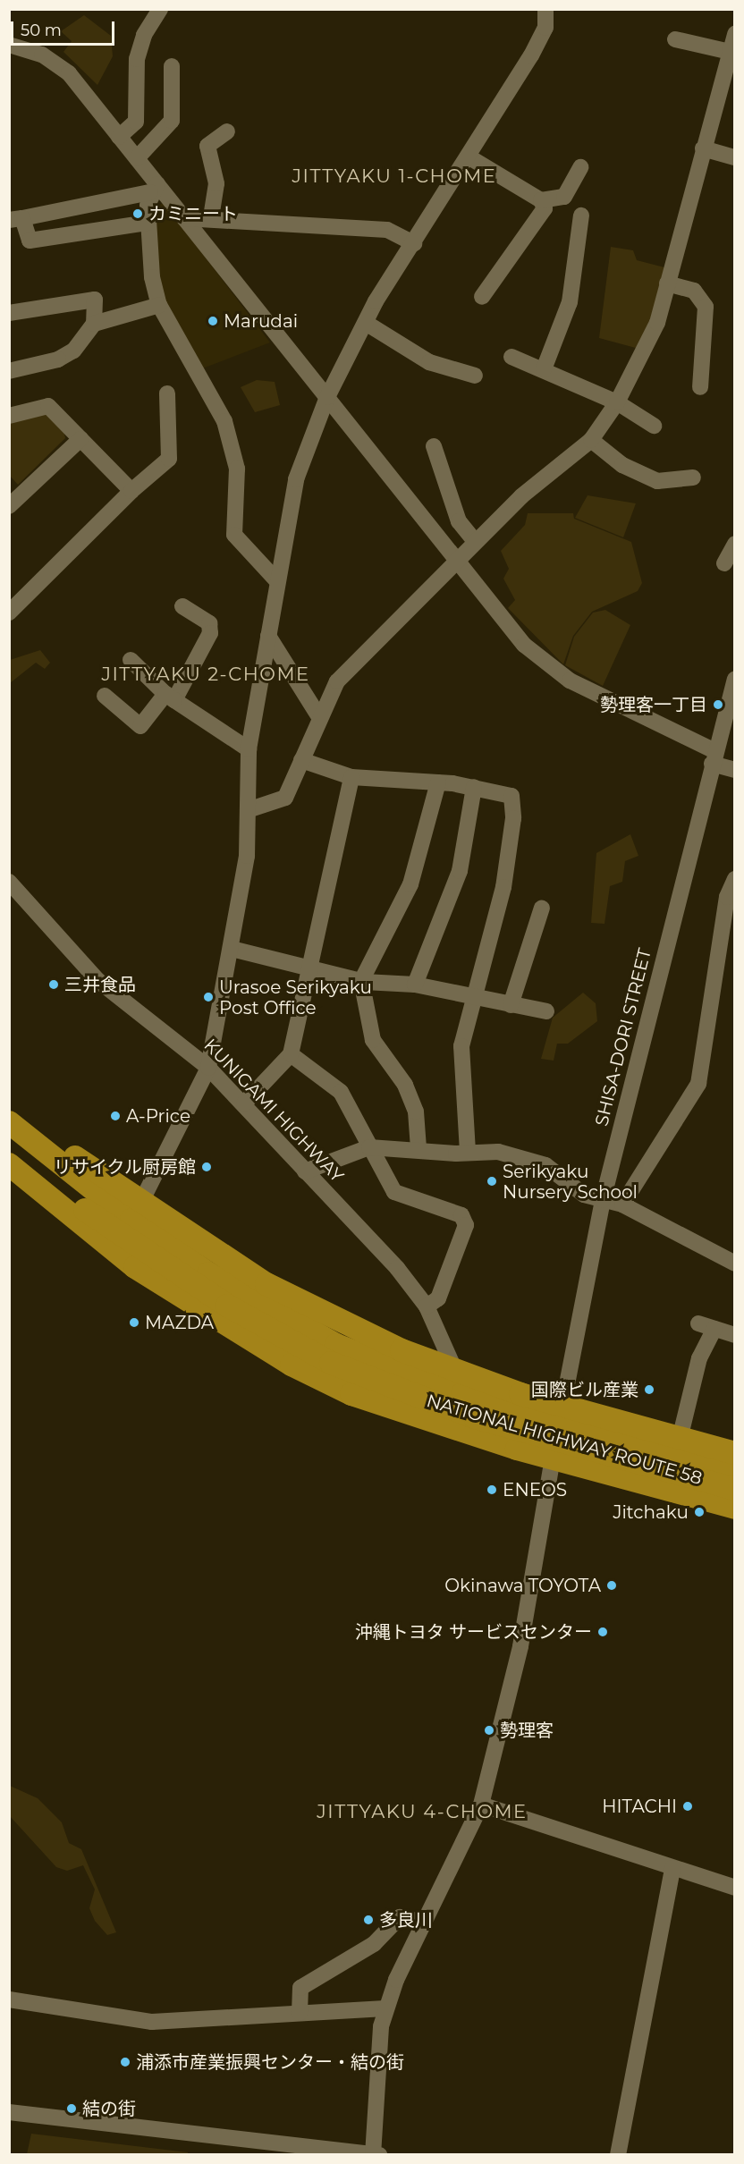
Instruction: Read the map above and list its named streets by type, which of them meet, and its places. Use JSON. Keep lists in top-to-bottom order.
{
  "streets": {
    "highway": ["NATIONAL HIGHWAY ROUTE 58"],
    "street": ["SHISA-DORI STREET", "KUNIGAMI HIGHWAY"]
  },
  "districts": ["JITTYAKU 1-CHOME", "JITTYAKU 2-CHOME", "JITTYAKU 4-CHOME"],
  "places": [
    "カミニート",
    "Marudai",
    "勢理客一丁目",
    "三井食品",
    "Urasoe Serikyaku Post Office",
    "A-Price",
    "リサイクル厨房館",
    "Serikyaku Nursery School",
    "MAZDA",
    "国際ビル産業",
    "ENEOS",
    "Jitchaku",
    "Okinawa TOYOTA",
    "沖縄トヨタ サービスセンター",
    "勢理客",
    "HITACHI",
    "多良川",
    "浦添市産業振興センター・結の街",
    "結の街"
  ],
  "scale_bar": "50 m"
}
